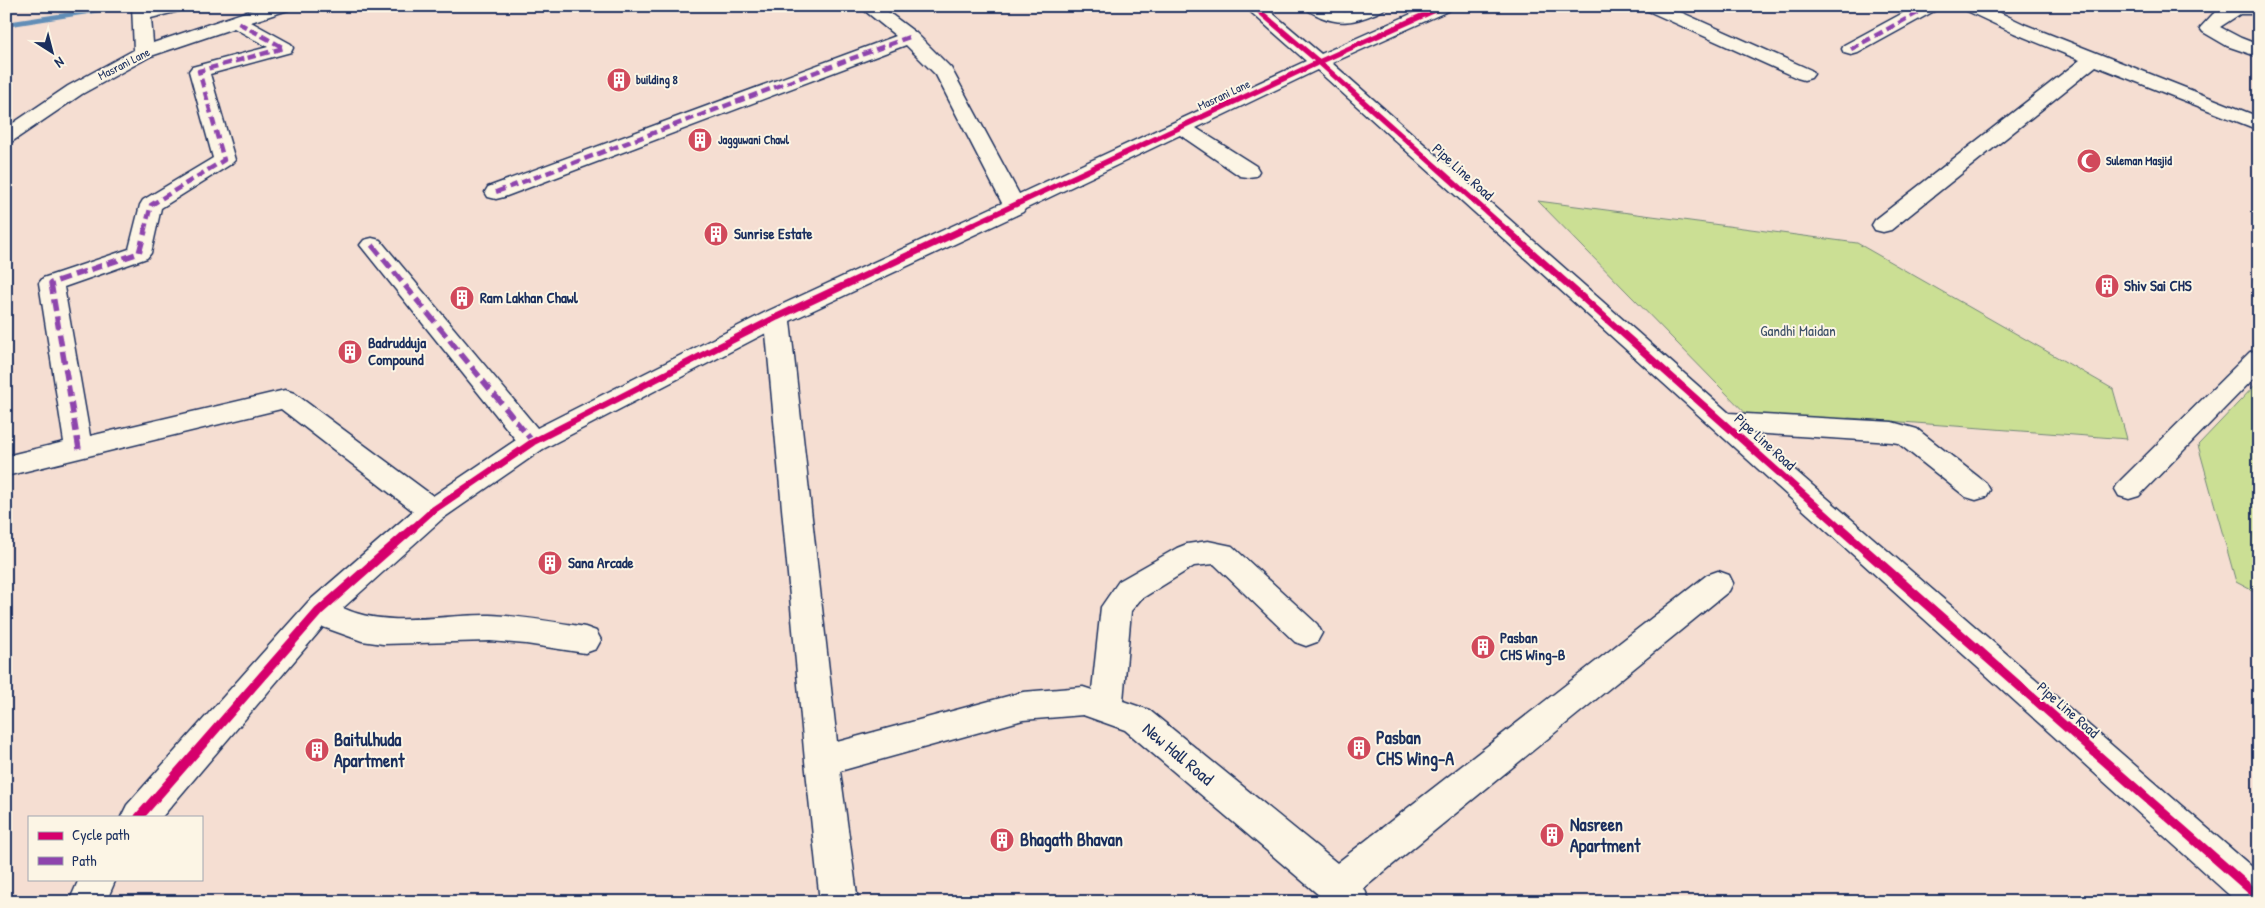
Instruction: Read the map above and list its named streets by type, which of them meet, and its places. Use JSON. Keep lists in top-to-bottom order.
{
  "streets": {
    "street": ["Masrani Lane", "Pipe Line Road", "New Hall Road"]
  },
  "crossings": [
    ["Masrani Lane", "Pipe Line Road"]
  ],
  "parks": ["Gandhi Maidan"],
  "places": {
    "building": [
      "building 8",
      "Jagguwani Chawl",
      "Sunrise Estate",
      "Shiv Sai CHS",
      "Ram Lakhan Chawl",
      "Badrudduja Compound",
      "Sana Arcade",
      "Pasban CHS Wing-B",
      "Pasban CHS Wing-A",
      "Baitulhuda Apartment",
      "Nasreen Apartment",
      "Bhagath Bhavan"
    ],
    "mosque": ["Suleman Masjid"]
  },
  "legend": ["Cycle path", "Path"],
  "north": "bottom right"
}
